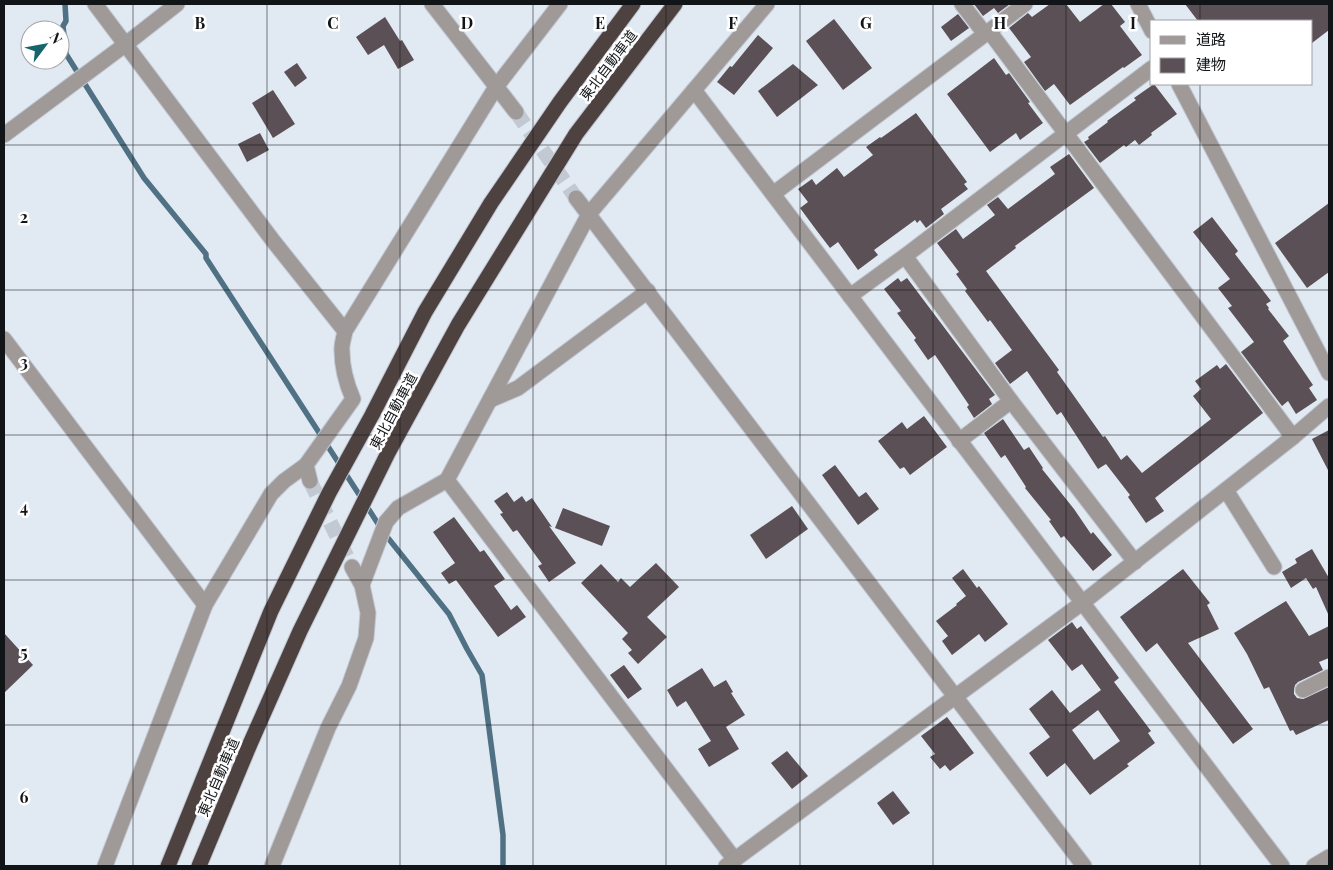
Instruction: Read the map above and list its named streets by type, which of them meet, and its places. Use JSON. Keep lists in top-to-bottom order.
{
  "streets": {
    "highway": ["東北自動車道"]
  },
  "legend": ["道路", "建物"],
  "north": "top right",
  "grid": {
    "columns": [
      "B",
      "C",
      "D",
      "E",
      "F",
      "G",
      "H",
      "I"
    ],
    "rows": [
      "2",
      "3",
      "4",
      "5",
      "6"
    ]
  }
}
